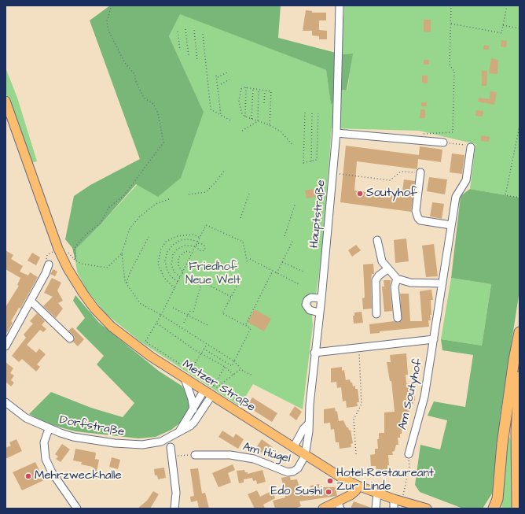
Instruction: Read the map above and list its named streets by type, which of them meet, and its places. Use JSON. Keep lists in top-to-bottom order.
{
  "streets": {
    "main road": ["Metzer Straße"],
    "street": [
      "Hauptstraße",
      "Am Soutyhof",
      "Dorfstraße",
      "Am Hügel"
    ]
  },
  "crossings": [
    ["Hauptstraße", "Metzer Straße"],
    ["Hauptstraße", "Am Soutyhof"],
    ["Hauptstraße", "Am Hügel"],
    ["Metzer Straße", "Dorfstraße"],
    ["Metzer Straße", "Am Hügel"]
  ],
  "parks": ["Friedhof Neue Welt"],
  "places": [
    "Soutyhof",
    "Mehrzweckhalle",
    "Hotel-Restaureant Zur Linde",
    "Edo Sushi"
  ]
}
